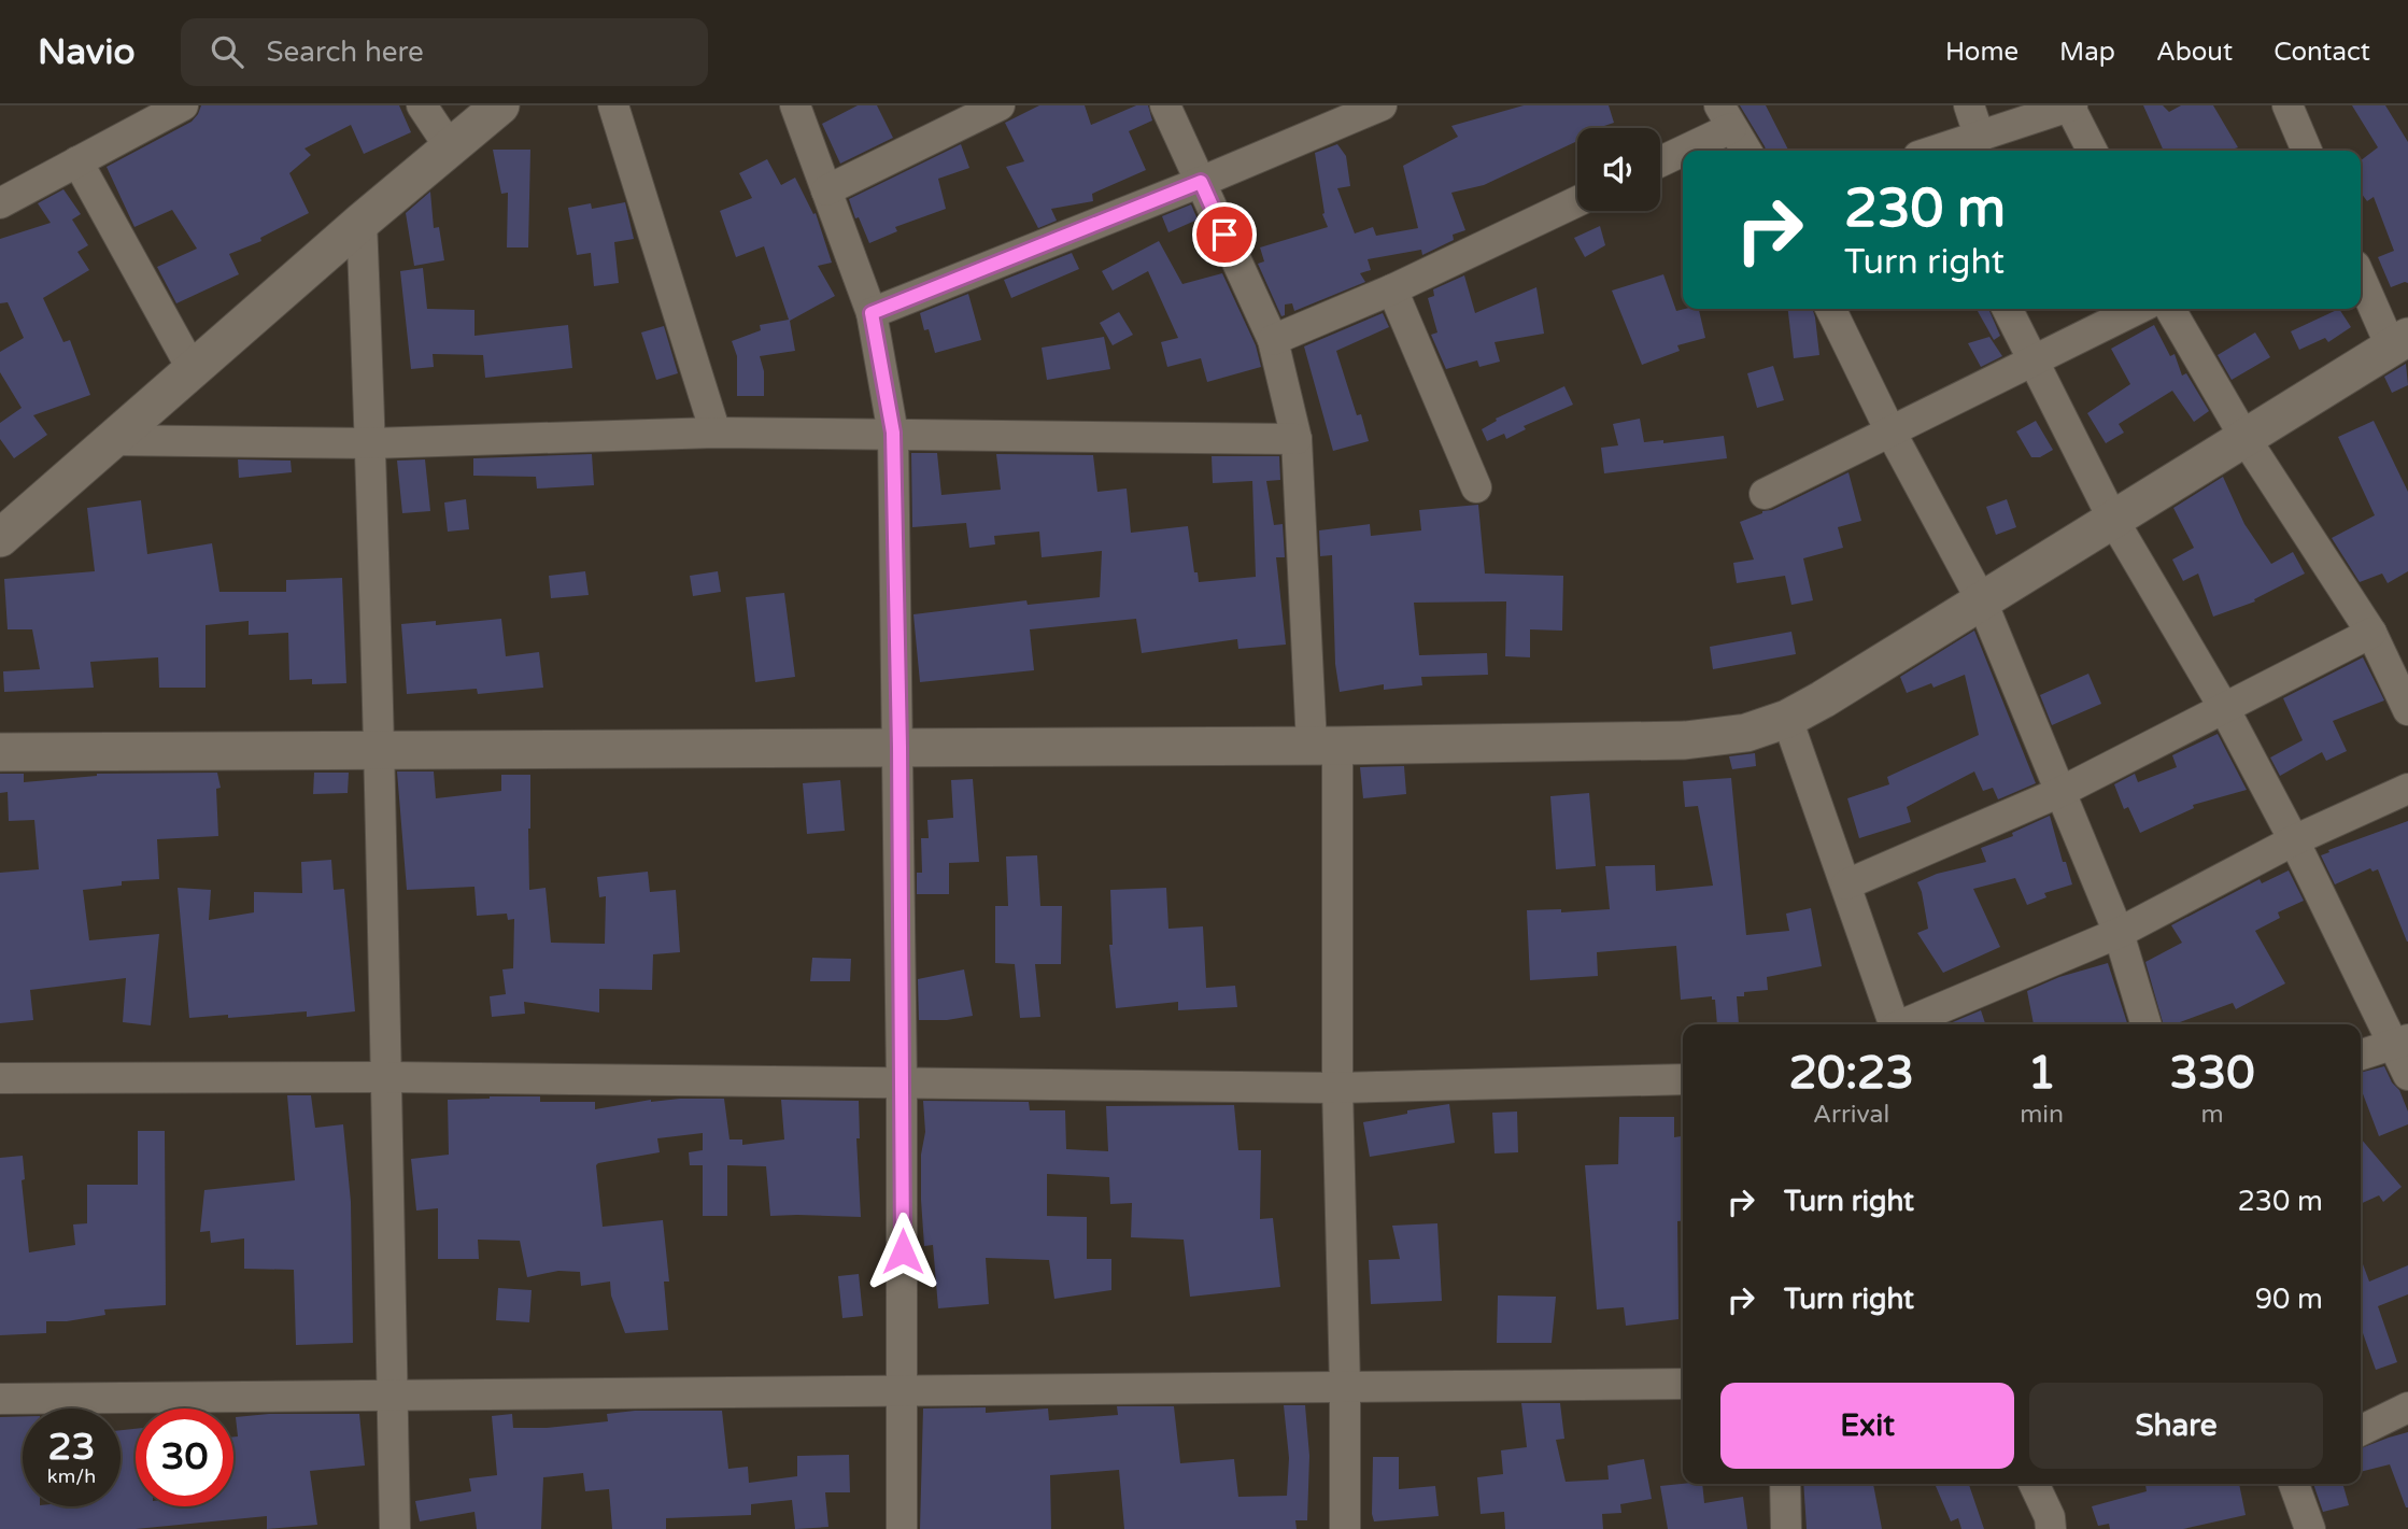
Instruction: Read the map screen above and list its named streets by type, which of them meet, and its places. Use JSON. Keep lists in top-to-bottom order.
{
  "page": {
    "header": "Navio",
    "search": "Search here",
    "nav": [
      "Home",
      "Map",
      "About",
      "Contact"
    ],
    "turn": ["230 m", "Turn right"],
    "eta": [
      "20:23",
      "Arrival",
      "1",
      "min",
      "330",
      "m"
    ],
    "list": [
      {
        "name": "Turn right",
        "value": "230 m"
      },
      {
        "name": "Turn right",
        "value": "90 m"
      }
    ],
    "buttons": ["Exit", "Share"],
    "speed": "23 km/h",
    "limit": "30"
  }
}
